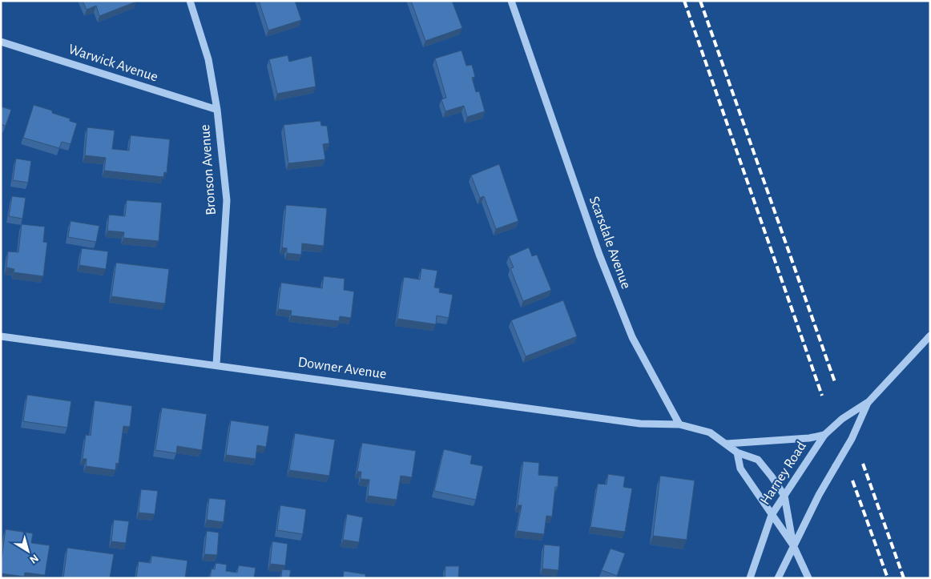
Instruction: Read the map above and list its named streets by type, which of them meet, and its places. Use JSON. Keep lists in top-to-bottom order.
{
  "streets": {
    "street": [
      "Warwick Avenue",
      "Bronson Avenue",
      "Scarsdale Avenue",
      "Downer Avenue",
      "Harney Road"
    ]
  },
  "crossings": [
    ["Warwick Avenue", "Bronson Avenue"],
    ["Bronson Avenue", "Downer Avenue"],
    ["Scarsdale Avenue", "Downer Avenue"]
  ],
  "north": "bottom right"
}
